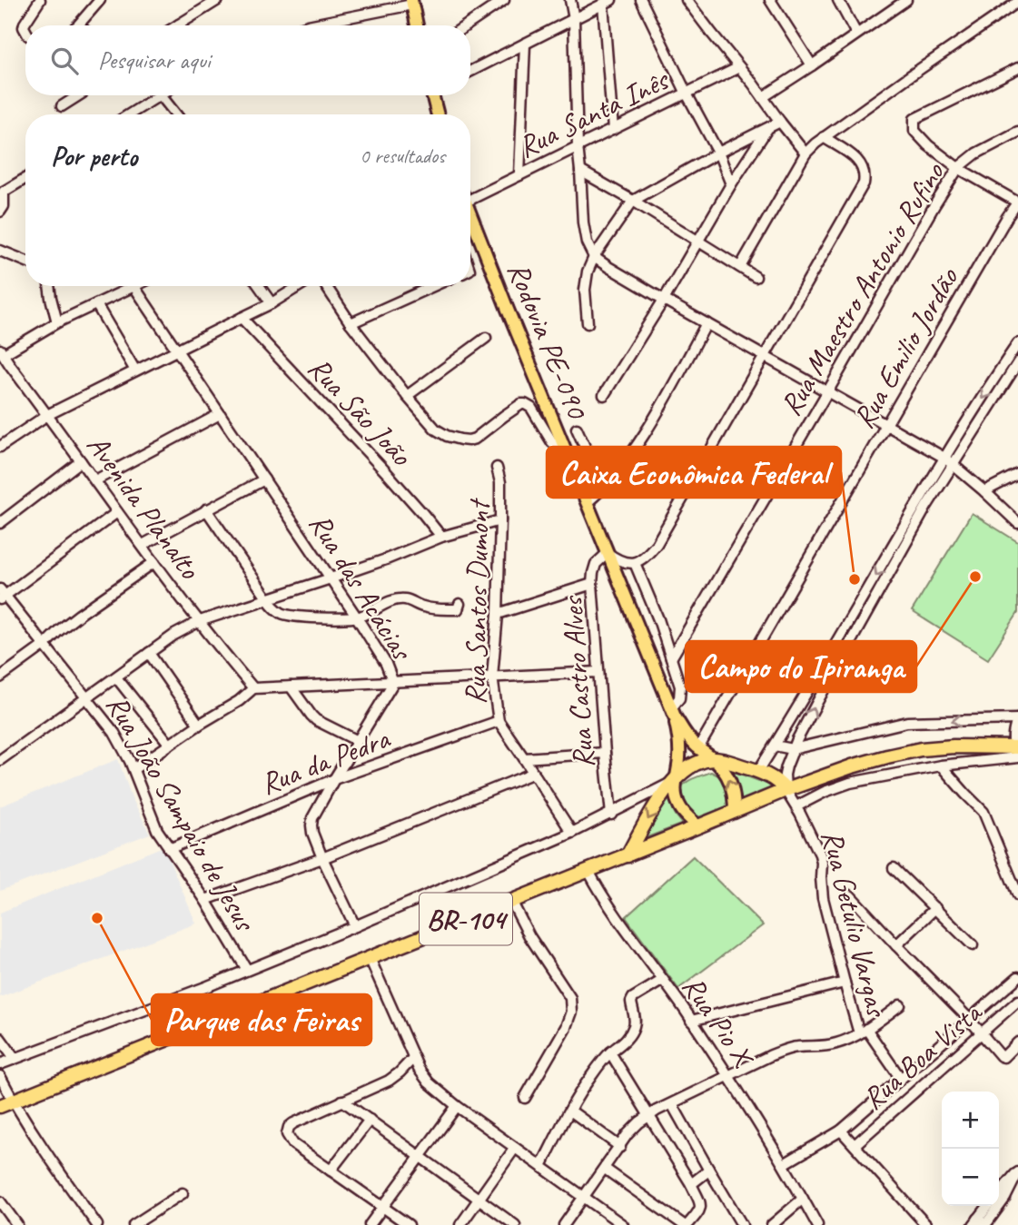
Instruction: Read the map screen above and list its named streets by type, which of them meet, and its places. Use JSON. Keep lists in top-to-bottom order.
{
  "streets": {
    "highway": ["BR-104"],
    "main road": ["Rodovia PE-090"],
    "street": [
      "Rua Santa Inês",
      "Rua Maestro Antonio Rufino",
      "Rua Emilio Jordão",
      "Rua São João",
      "Avenida Planalto",
      "Rua das Acácias",
      "Rua Santos Dumont",
      "Rua Castro Alves",
      "Rua da Pedra",
      "Rua João Sampaio de Jesus",
      "Rua Getulio Vargas",
      "Rua Pio X",
      "Rua Boa Vista"
    ]
  },
  "crossings": [
    ["Rodovia PE-090", "Rua Emilio Jordão"],
    ["Rodovia PE-090", "Rua Castro Alves"],
    ["Rodovia PE-090", "BR-104"],
    ["Rua das Acácias", "Rua da Pedra"],
    ["Rua Santos Dumont", "Rua da Pedra"],
    ["Rua da Pedra", "Rua João Sampaio de Jesus"],
    ["BR-104", "Rua Getulio Vargas"],
    ["BR-104", "Rua Pio X"],
    ["Rua Getulio Vargas", "Rua Boa Vista"],
    ["Rua Pio X", "Rua Boa Vista"]
  ],
  "places": ["Campo do Ipiranga", "Caixa Econômica Federal", "Parque das Feiras"],
  "page": {
    "search": "Pesquisar aqui",
    "heading": ["Por perto", "0 resultados"],
    "map_buttons": ["+", "−"]
  }
}
